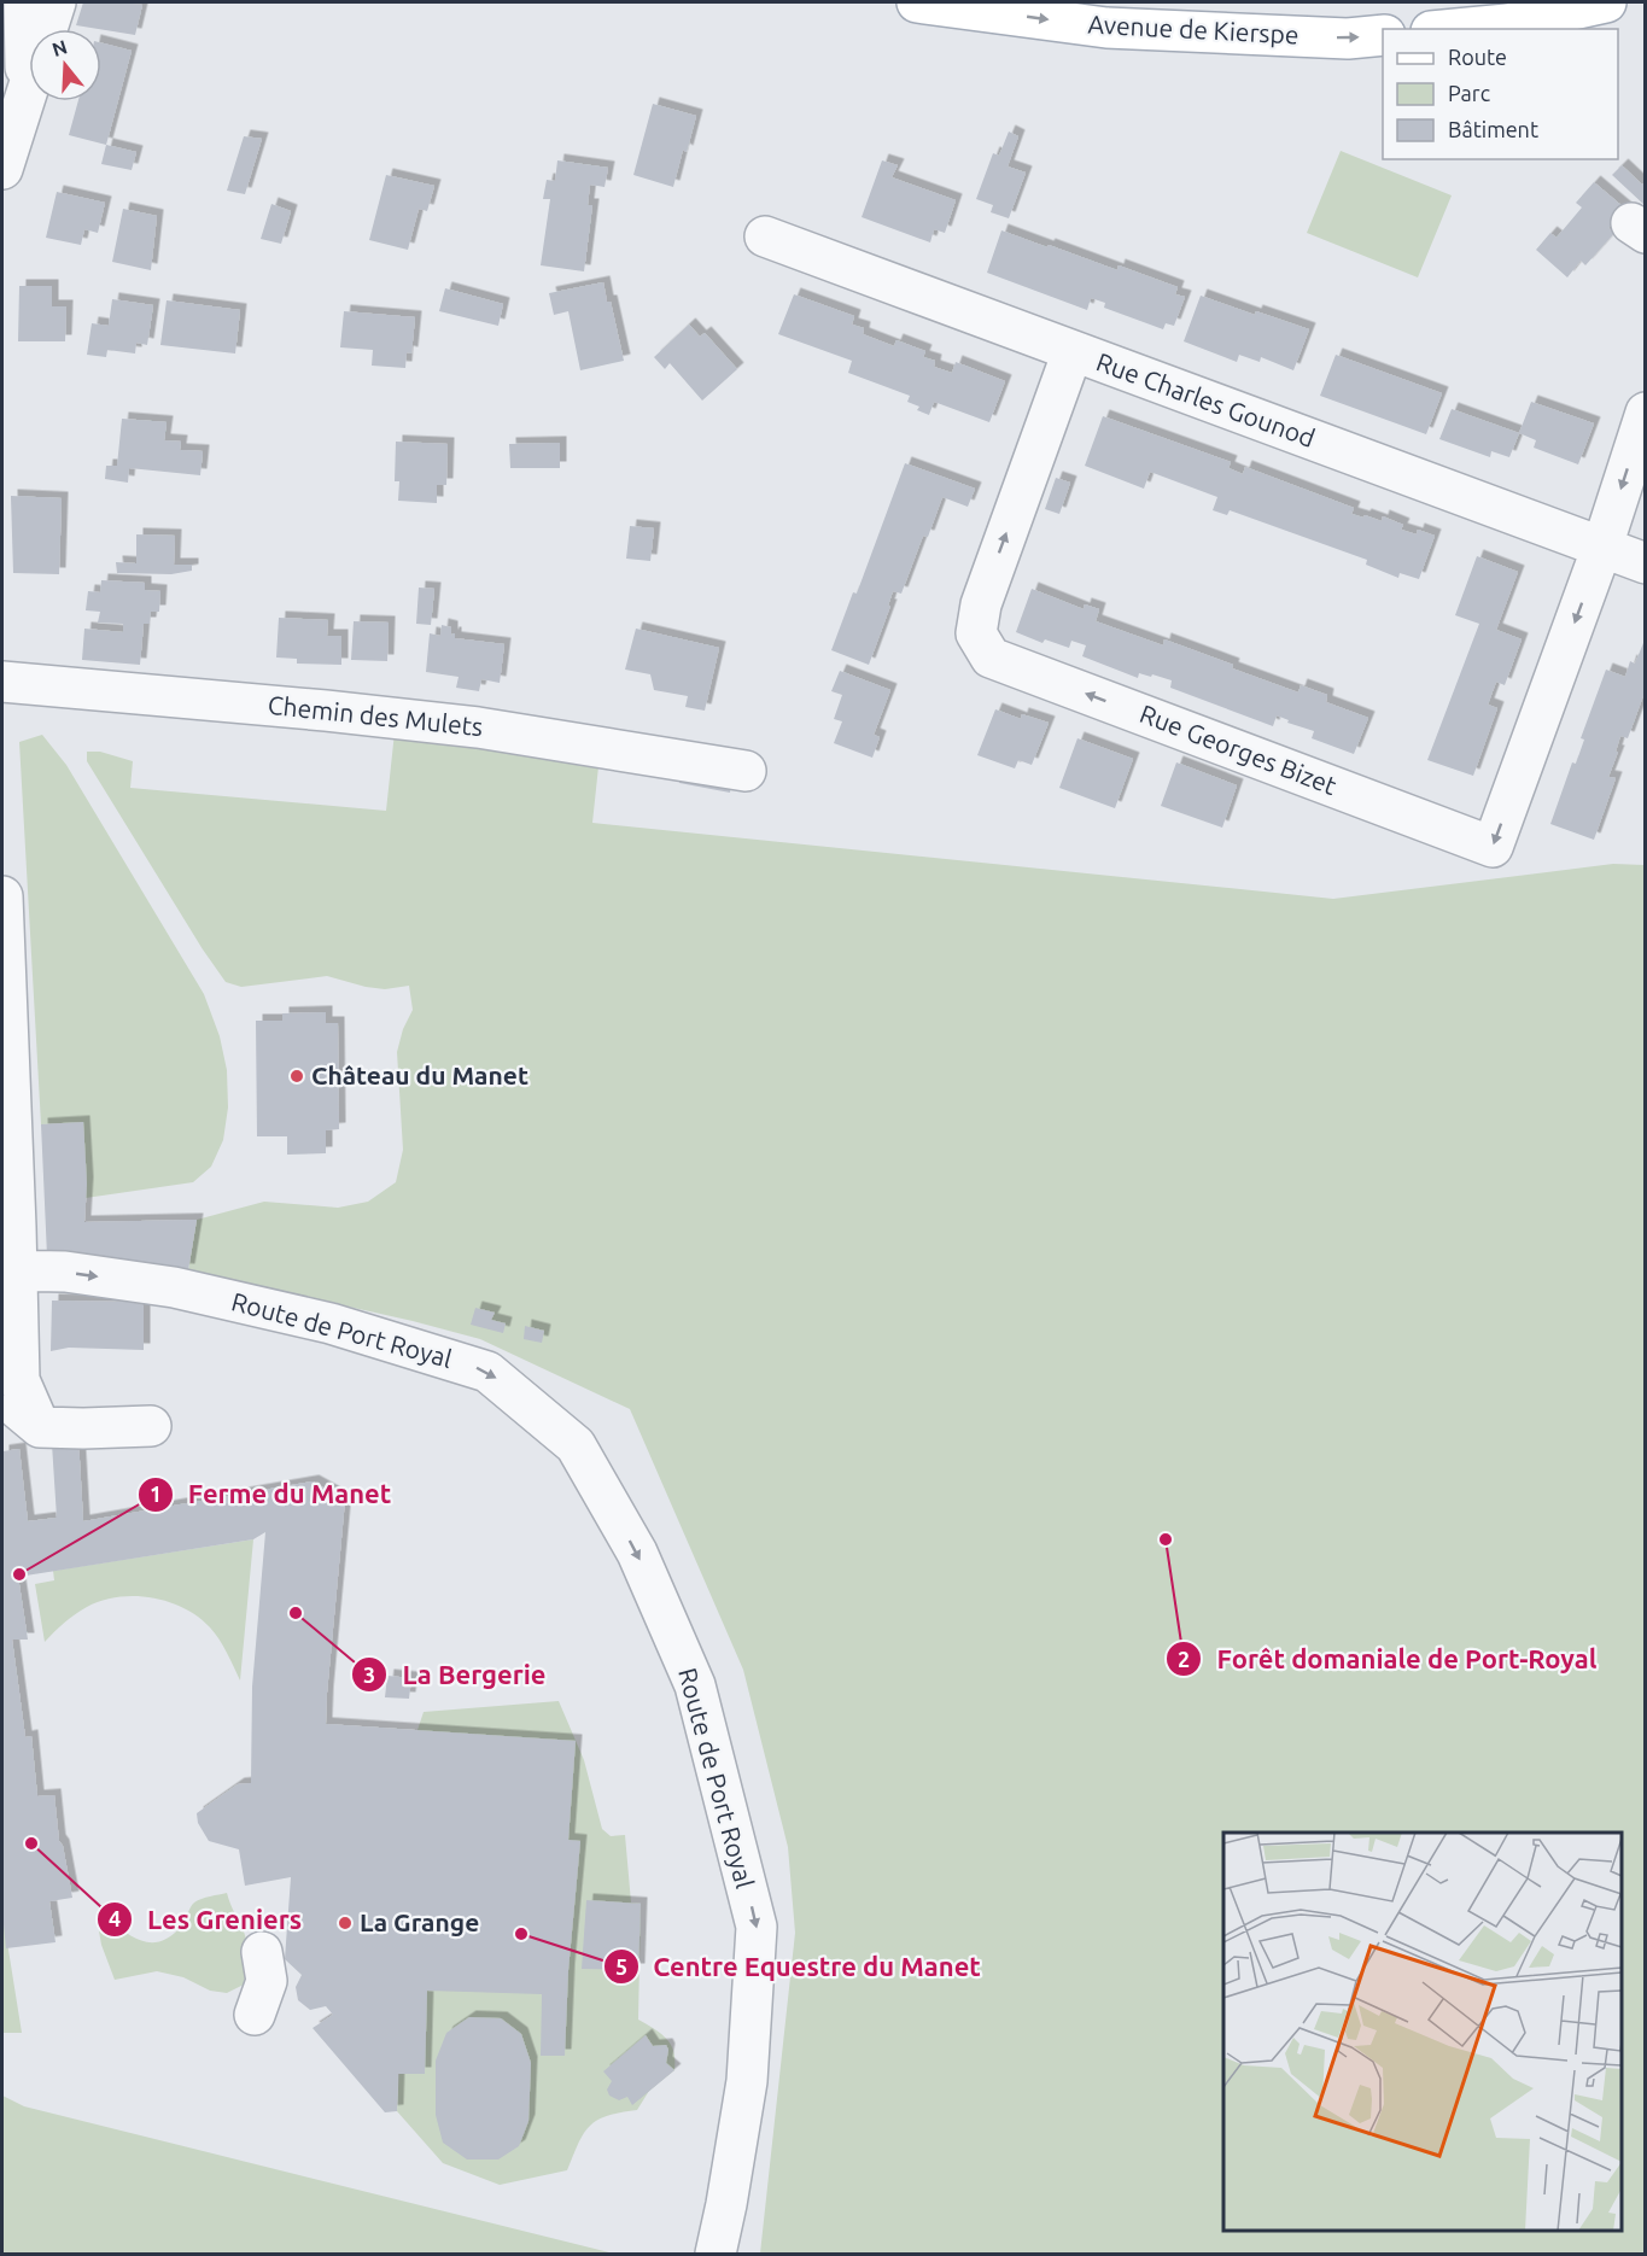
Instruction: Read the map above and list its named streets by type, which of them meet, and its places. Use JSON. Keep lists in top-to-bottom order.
{
  "streets": {
    "main road": ["Avenue de Kierspe"],
    "street": [
      "Rue Charles Gounod",
      "Chemin des Mulets",
      "Rue Georges Bizet",
      "Route de Port Royal"
    ]
  },
  "crossings": [
    ["Rue Charles Gounod", "Rue Georges Bizet"]
  ],
  "one_way": ["Avenue de Kierspe", "Route de Port Royal"],
  "places": [
    "Château du Manet",
    "Forêt domaniale de Port-Royal",
    "Ferme du Manet",
    "La Bergerie",
    "Les Greniers",
    "La Grange",
    "Centre Equestre du Manet"
  ],
  "legend": ["Route", "Parc", "Bâtiment"],
  "north": "top"
}
